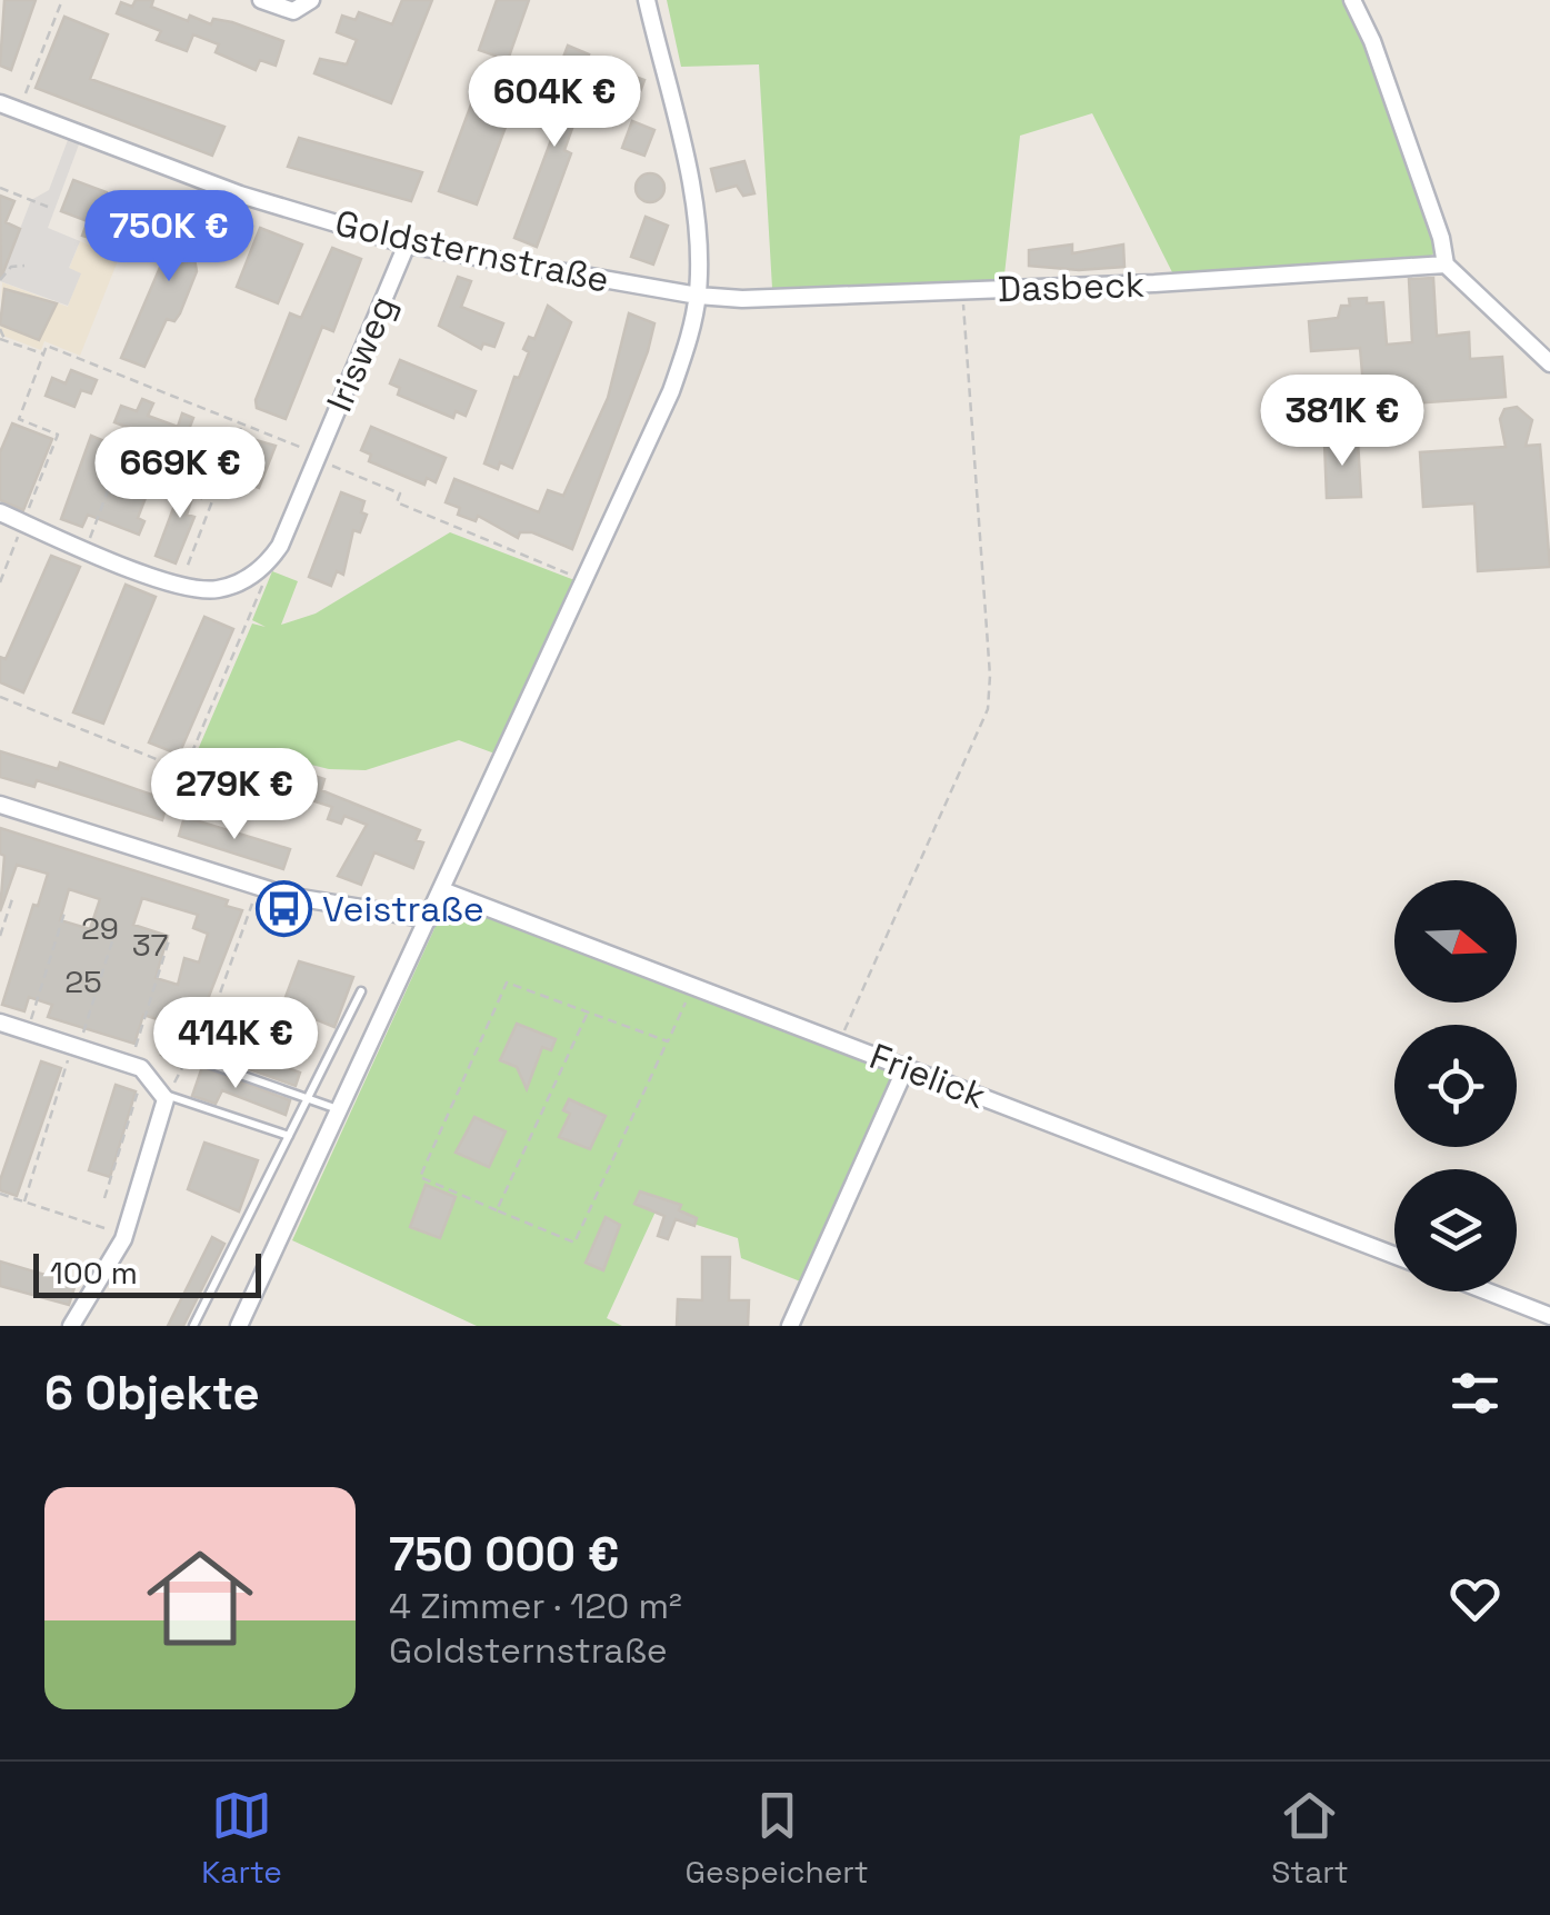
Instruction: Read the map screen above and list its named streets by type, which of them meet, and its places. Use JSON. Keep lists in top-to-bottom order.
{
  "streets": {
    "street": [
      "Goldsternstraße",
      "Dasbeck",
      "Irisweg",
      "Frielick"
    ]
  },
  "crossings": [
    ["Goldsternstraße", "Dasbeck"],
    ["Goldsternstraße", "Irisweg"]
  ],
  "places": {
    "bus stop": ["Veistraße"]
  },
  "house_numbers": ["29", "37", "25"],
  "scale_bar": "100 m",
  "north": "right",
  "page": {
    "price": [
      "604K €",
      "750K €",
      "381K €",
      "669K €",
      "279K €",
      "414K €"
    ],
    "scale": "100 m",
    "heading": "6 Objekte",
    "list": [
      {
        "name": "750 000 €",
        "note": "4 Zimmer · 120 m² · Goldsternstraße"
      }
    ],
    "tabs": ["Karte", "Gespeichert", "Start"]
  }
}
